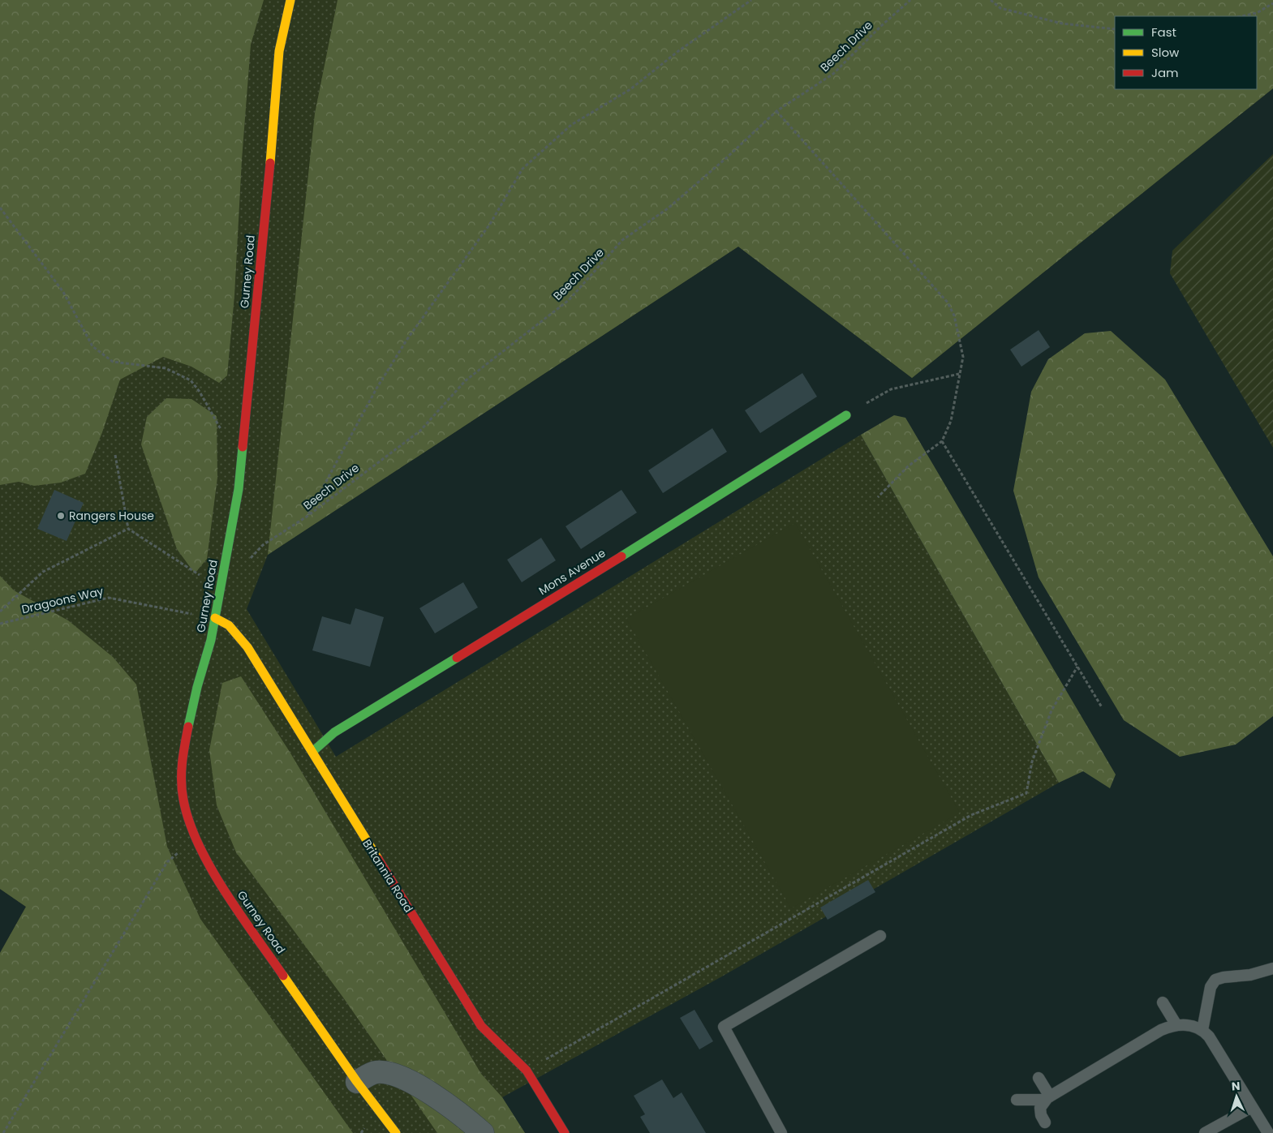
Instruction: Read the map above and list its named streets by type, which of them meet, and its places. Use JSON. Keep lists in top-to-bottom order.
{
  "streets": {
    "street": ["Gurney Road", "Mons Avenue", "Britannia Road"],
    "path": ["Beech Drive", "Dragoons Way"]
  },
  "crossings": [
    ["Gurney Road", "Britannia Road"],
    ["Mons Avenue", "Britannia Road"]
  ],
  "places": ["Rangers House"],
  "legend": ["Fast", "Slow", "Jam"],
  "north": "top"
}
